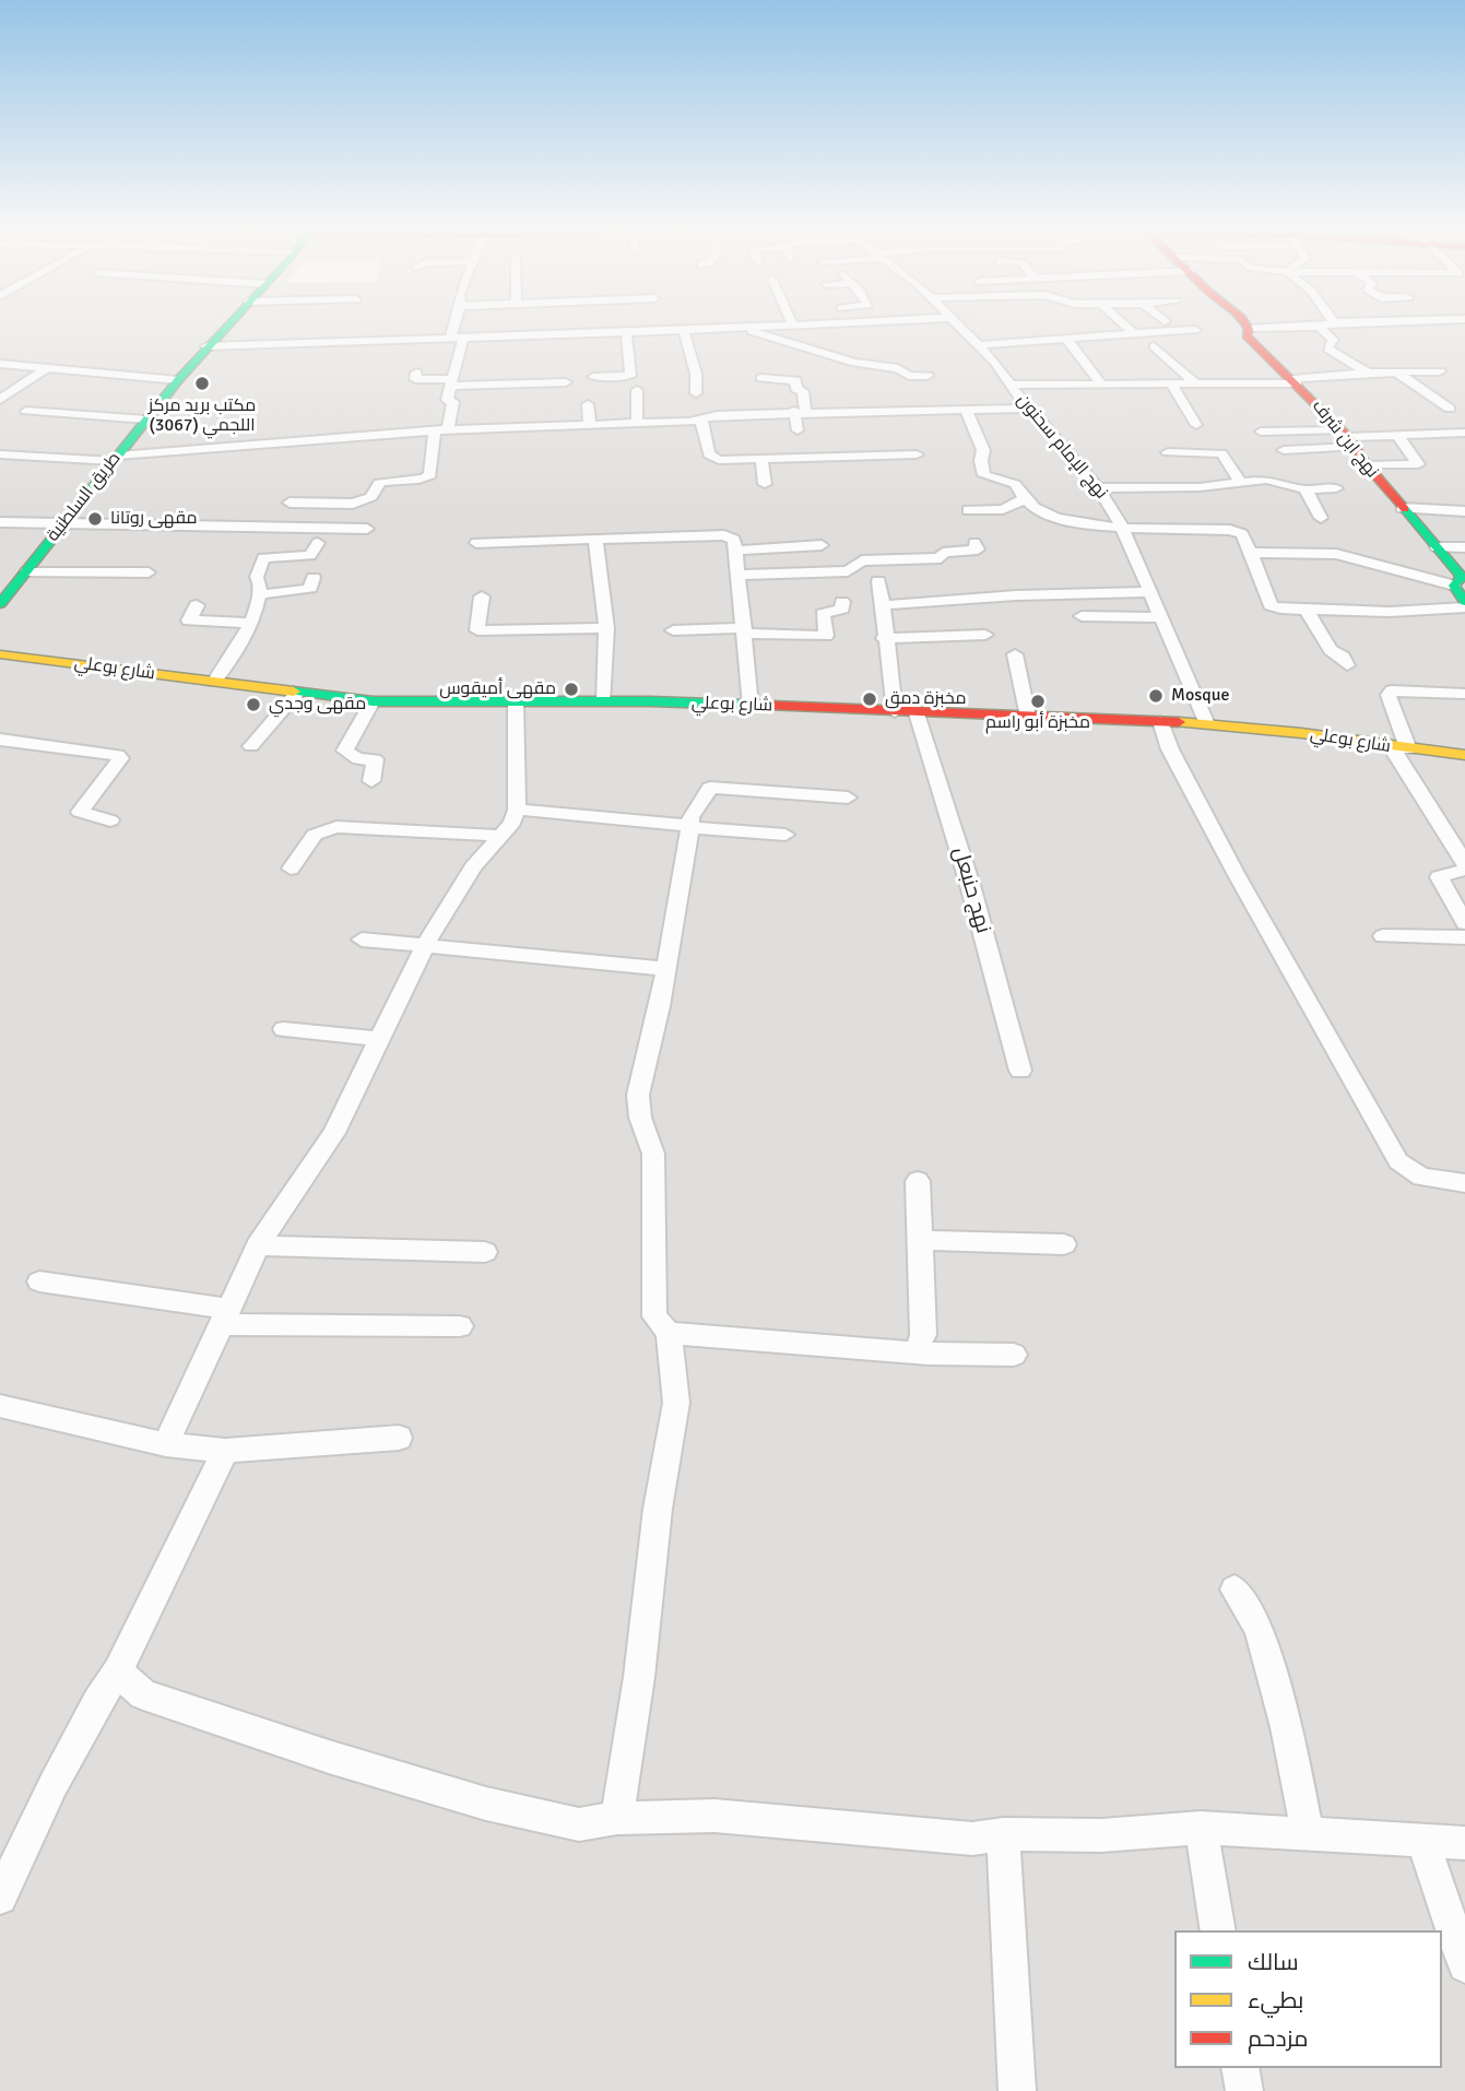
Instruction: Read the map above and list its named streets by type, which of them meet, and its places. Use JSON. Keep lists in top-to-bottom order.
{
  "streets": {
    "street": [
      "نهج ابن شرف",
      "نهج الإمام سحنون",
      "طريق السلطنية",
      "شارع بوعلي",
      "نهج حنبعل"
    ]
  },
  "crossings": [
    ["نهج الإمام سحنون", "شارع بوعلي"],
    ["شارع بوعلي", "نهج حنبعل"]
  ],
  "places": [
    "مكتب بريد مركز اللجمي (3067)",
    "مقهى روتانا",
    "مقهى أميقوس",
    "Mosque",
    "مخبزة دمق",
    "مخبزة أبو راسم",
    "مقهى وجدي"
  ],
  "legend": ["سالك", "بطيء", "مزدحم"]
}
